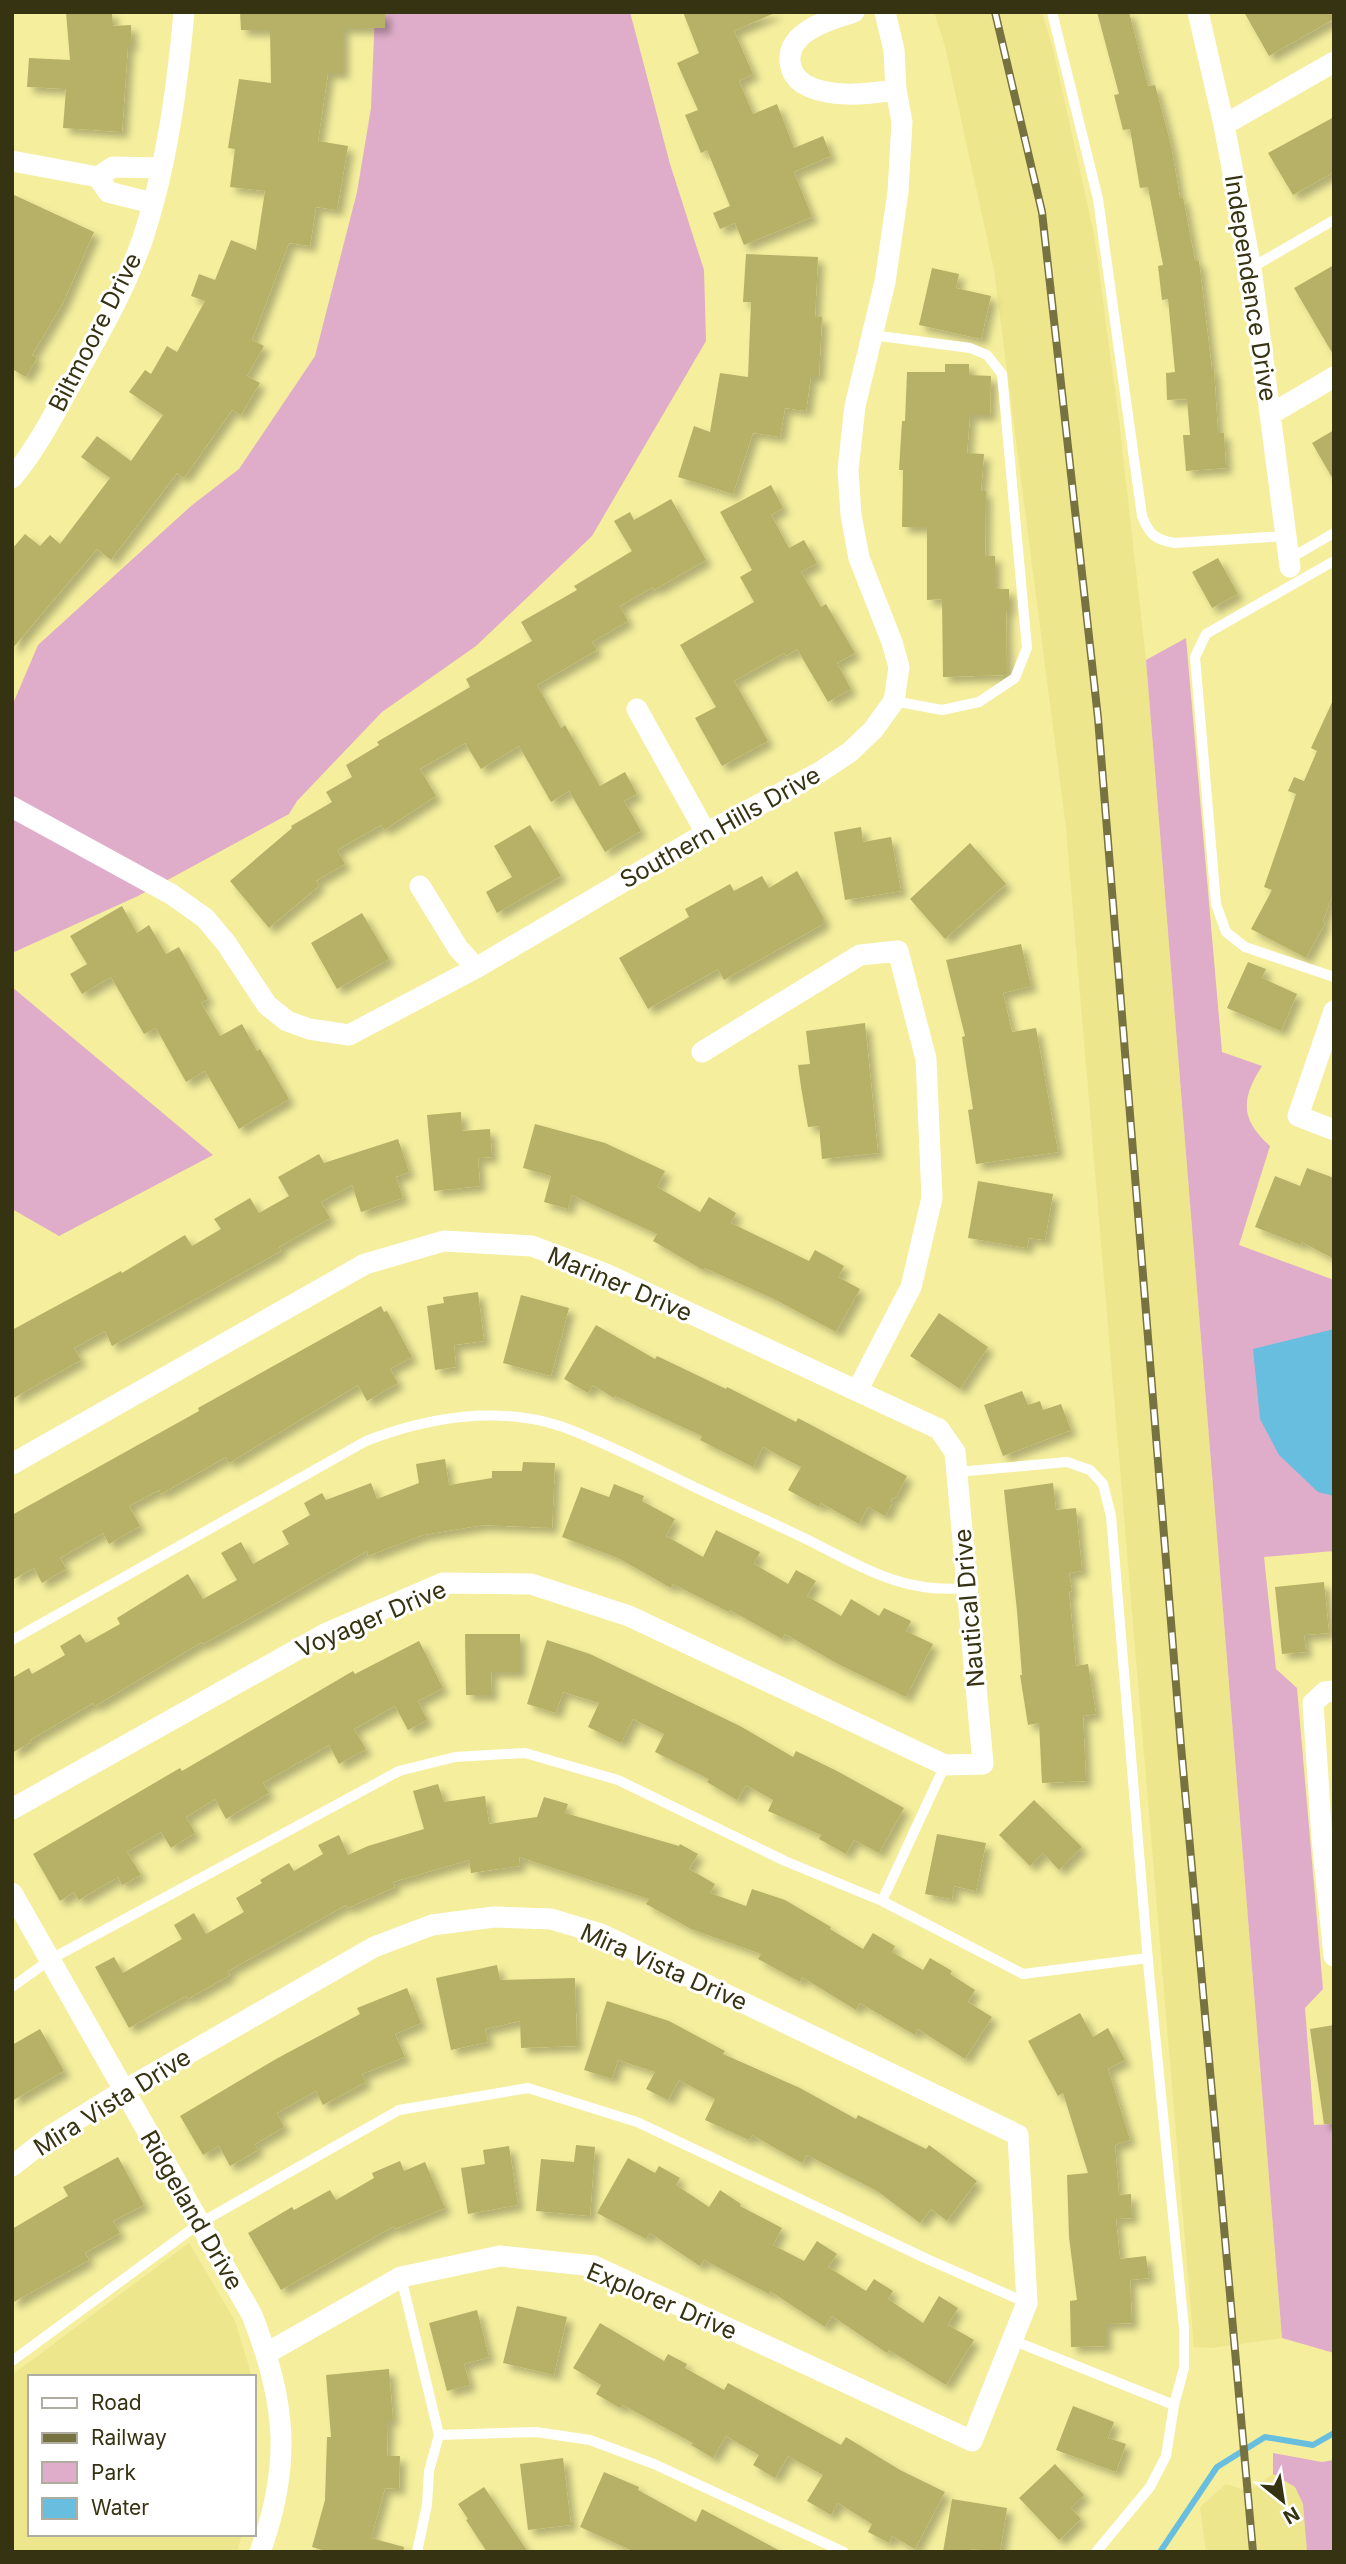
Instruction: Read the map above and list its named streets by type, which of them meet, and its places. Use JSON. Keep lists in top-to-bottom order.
{
  "streets": {
    "street": [
      "Independence Drive",
      "Biltmoore Drive",
      "Southern Hills Drive",
      "Mariner Drive",
      "Nautical Drive",
      "Voyager Drive",
      "Mira Vista Drive",
      "Ridgeland Drive",
      "Explorer Drive"
    ]
  },
  "crossings": [
    ["Mariner Drive", "Nautical Drive"],
    ["Nautical Drive", "Voyager Drive"],
    ["Mira Vista Drive", "Ridgeland Drive"],
    ["Ridgeland Drive", "Explorer Drive"]
  ],
  "legend": [
    "Road",
    "Railway",
    "Park",
    "Water"
  ],
  "north": "bottom right"
}
